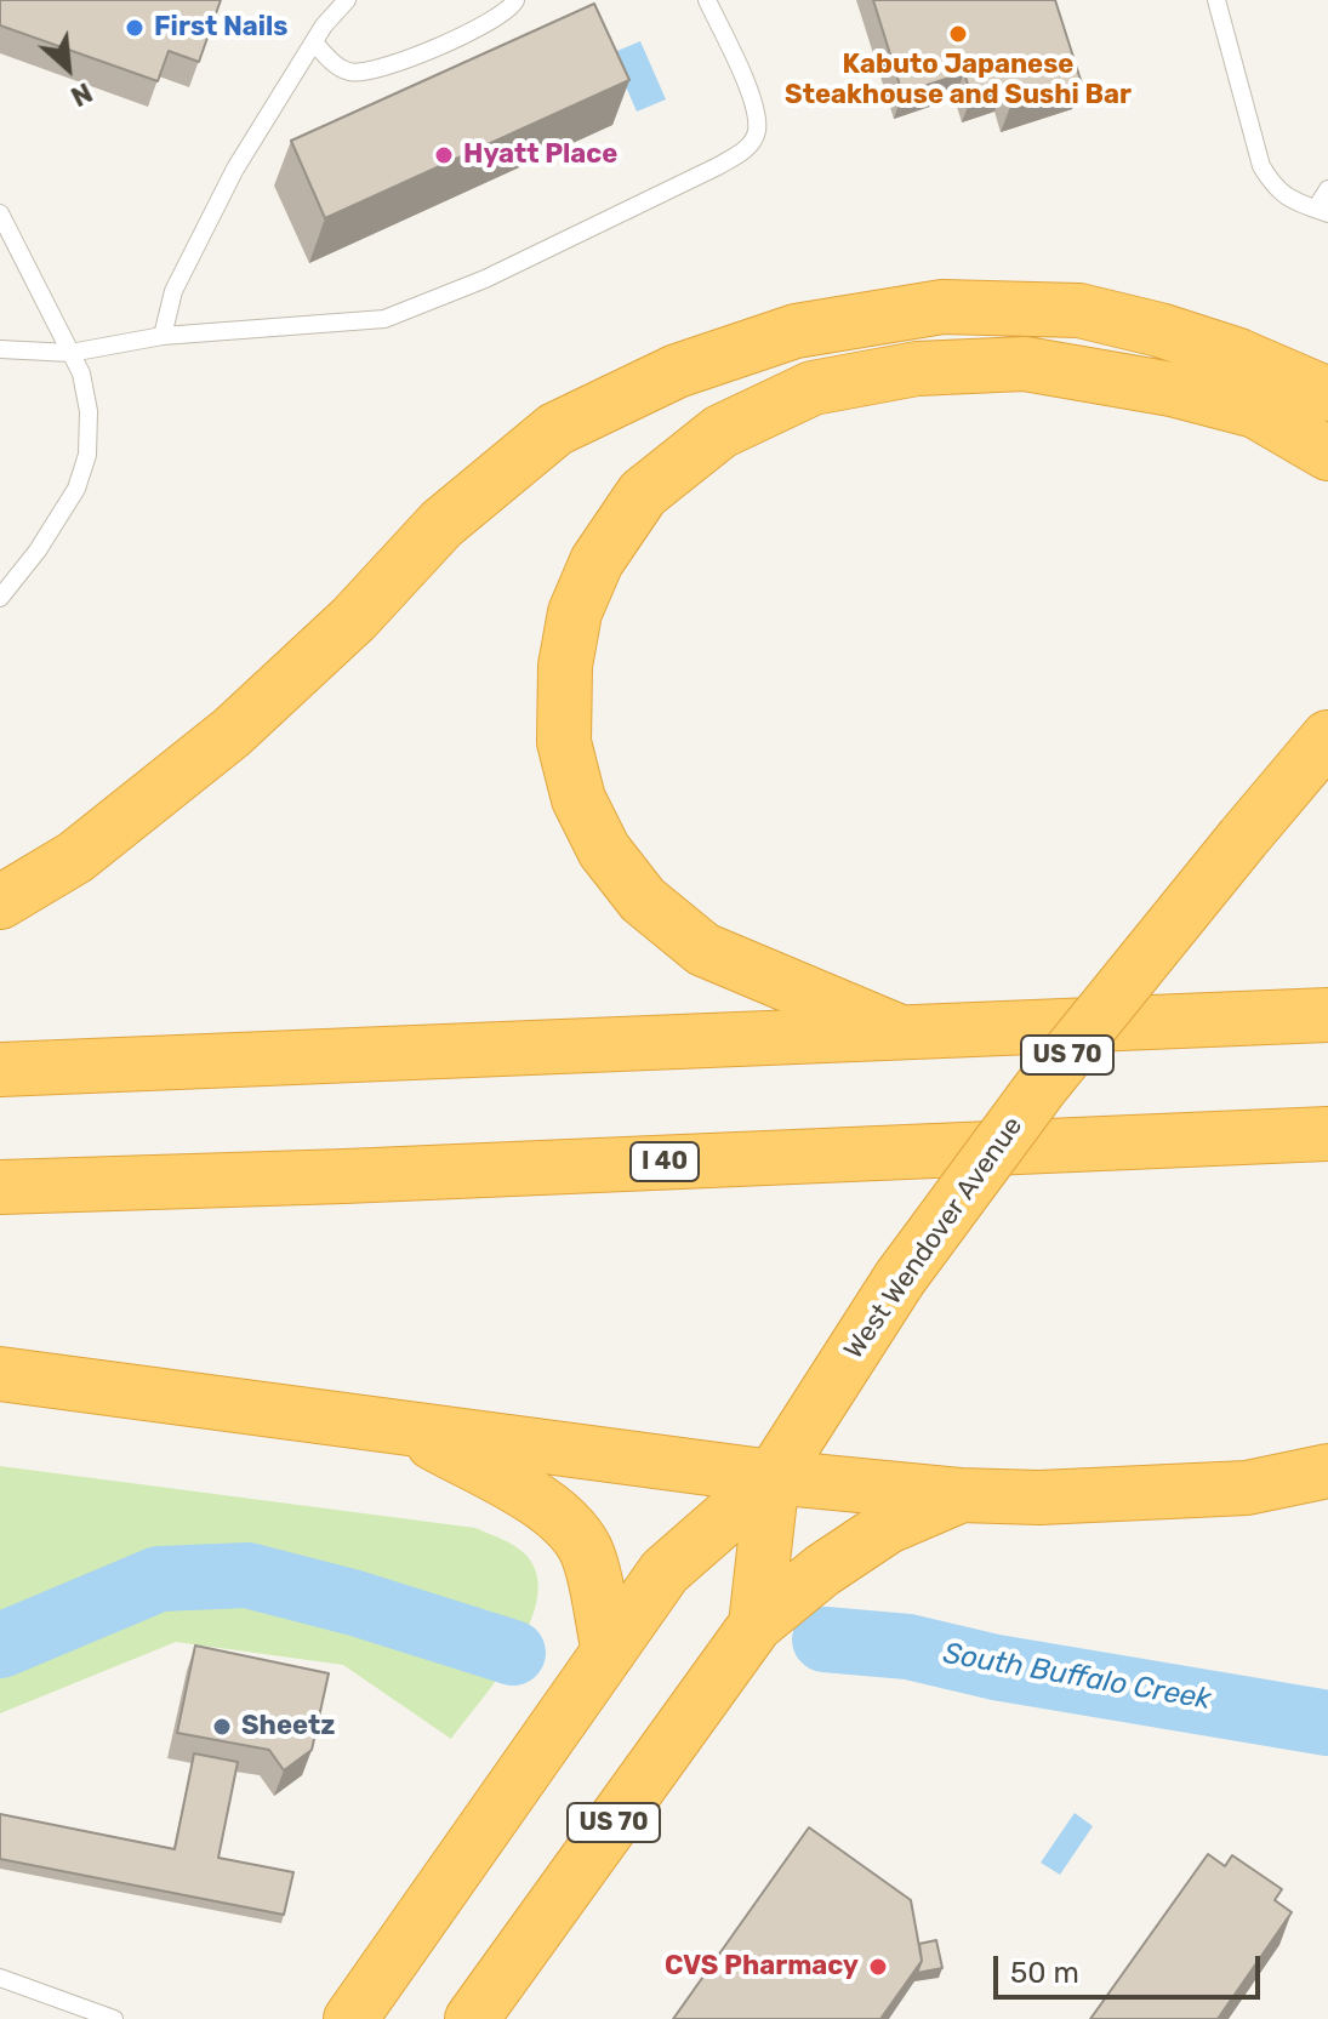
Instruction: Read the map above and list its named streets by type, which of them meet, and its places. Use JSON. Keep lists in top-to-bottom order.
{
  "streets": {
    "highway": ["US 70", "I 40", "West Wendover Avenue"]
  },
  "water": ["South Buffalo Creek"],
  "places": [
    "First Nails",
    "Kabuto Japanese Steakhouse and Sushi Bar",
    "Hyatt Place",
    "Sheetz",
    "CVS Pharmacy"
  ],
  "scale_bar": "50 m",
  "north": "bottom right"
}
